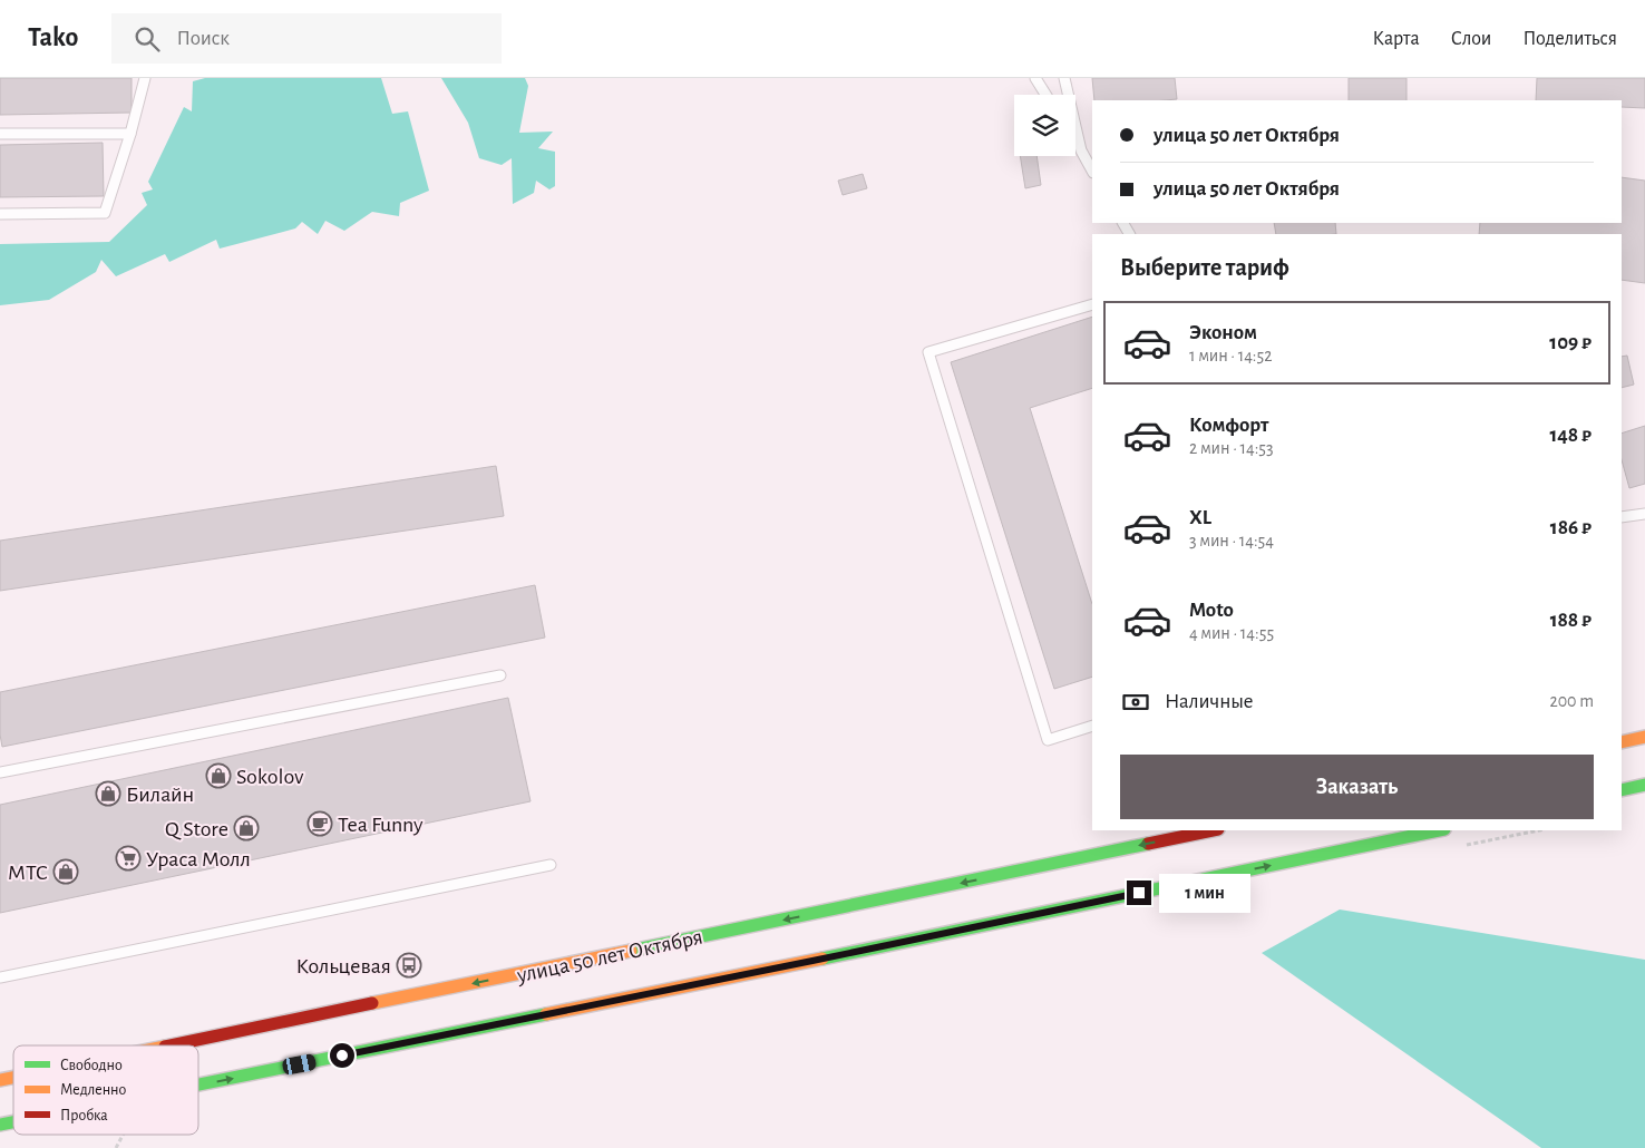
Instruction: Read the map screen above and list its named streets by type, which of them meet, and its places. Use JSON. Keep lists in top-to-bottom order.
{
  "streets": {
    "main road": ["улица 50 лет Октября"]
  },
  "places": {
    "shop": [
      "Sokolov",
      "Билайн",
      "Q Store",
      "МТС"
    ],
    "cafe": ["Tea Funny"],
    "supermarket": ["Ураса Молл"],
    "bus stop": ["Кольцевая"]
  },
  "legend": ["Свободно", "Медленно", "Пробка"],
  "page": {
    "header": "Tako",
    "search": "Поиск",
    "nav": ["Карта", "Слои", "Поделиться"],
    "banner": ["улица 50 лет Октября", "улица 50 лет Октября"],
    "heading": "Выберите тариф",
    "list": [
      {
        "name": "Эконом",
        "note": "1 мин · 14:52",
        "value": "109 ₽"
      },
      {
        "name": "Комфорт",
        "note": "2 мин · 14:53",
        "value": "148 ₽"
      },
      {
        "name": "XL",
        "note": "3 мин · 14:54",
        "value": "186 ₽"
      },
      {
        "name": "Moto",
        "note": "4 мин · 14:55",
        "value": "188 ₽"
      }
    ],
    "pay": ["Наличные", "200 m"],
    "buttons": "Заказать",
    "bubble": "1 мин"
  }
}
